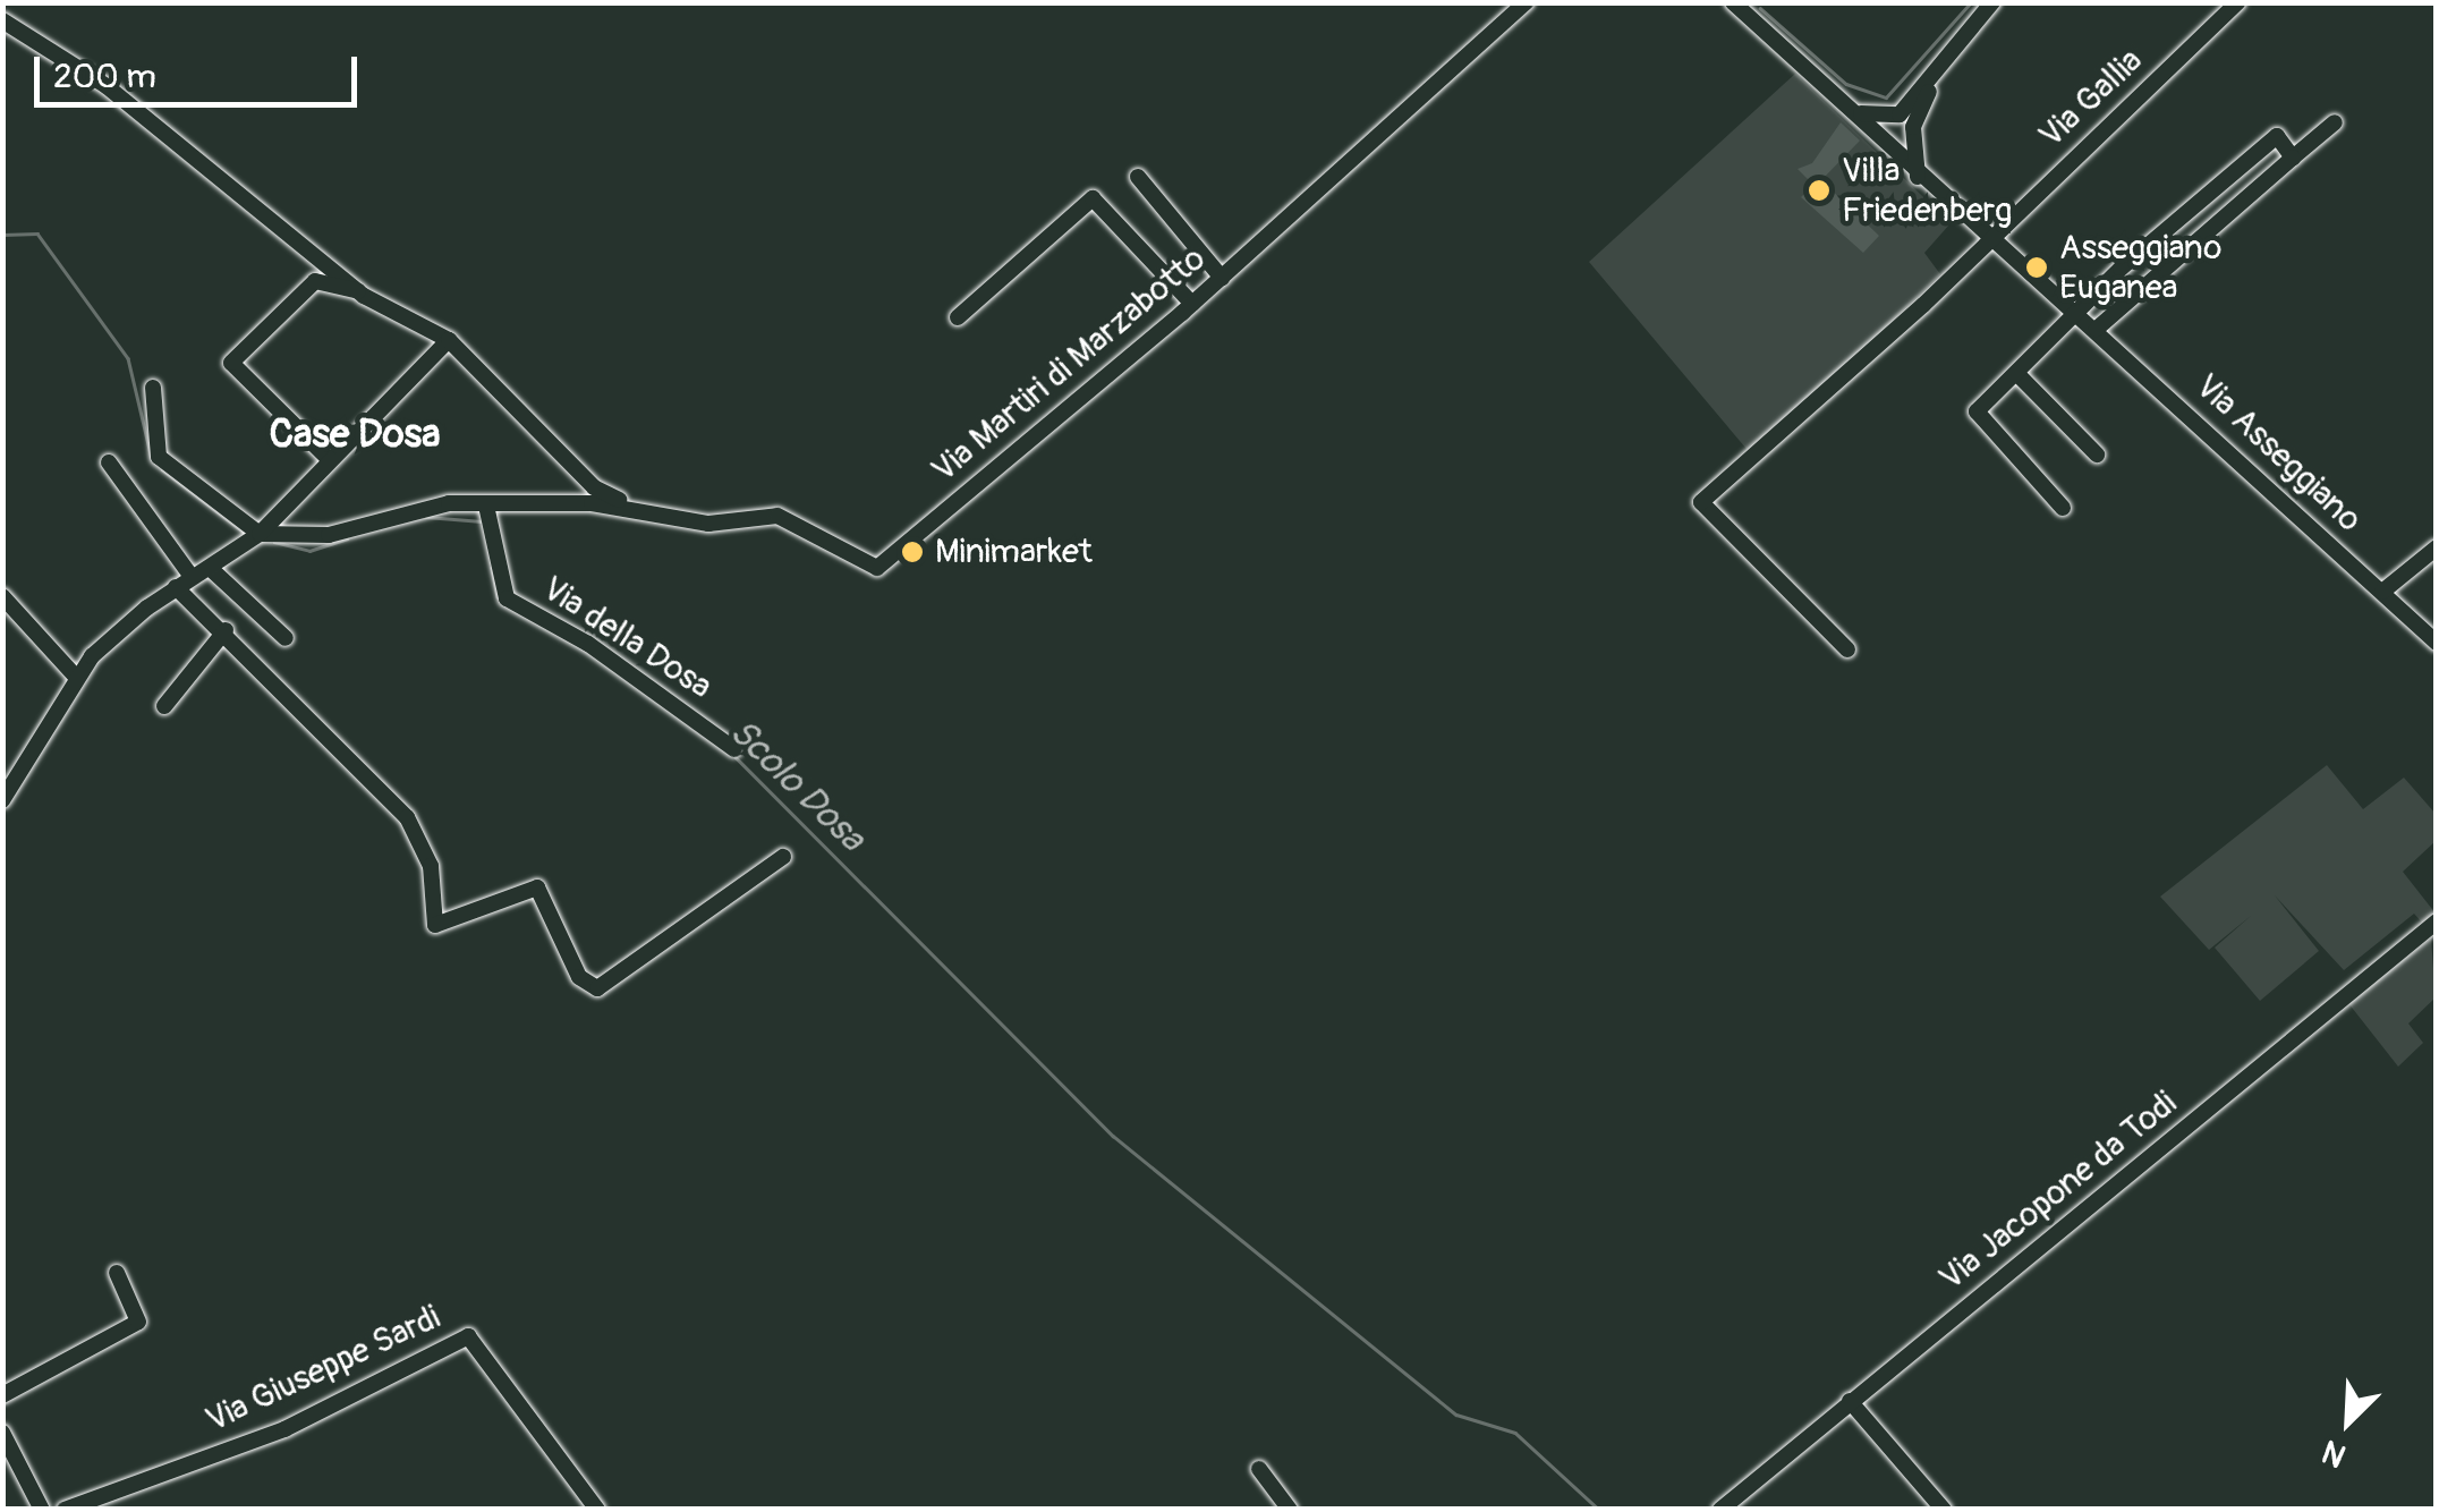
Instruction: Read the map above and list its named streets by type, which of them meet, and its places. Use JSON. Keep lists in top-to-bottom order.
{
  "streets": {
    "street": [
      "Via Gallia",
      "Via Martiri di Marzabotto",
      "Via Asseggiano",
      "Via della Dosa",
      "Via Jacopone da Todi",
      "Via Giuseppe Sardi"
    ]
  },
  "crossings": [
    ["Via Gallia", "Via Asseggiano"]
  ],
  "districts": ["Case Dosa"],
  "water": ["Scolo Dosa"],
  "places": ["Villa Friedenberg", "Asseggiano Euganea", "Minimarket"],
  "scale_bar": "200 m",
  "north": "bottom left"
}
